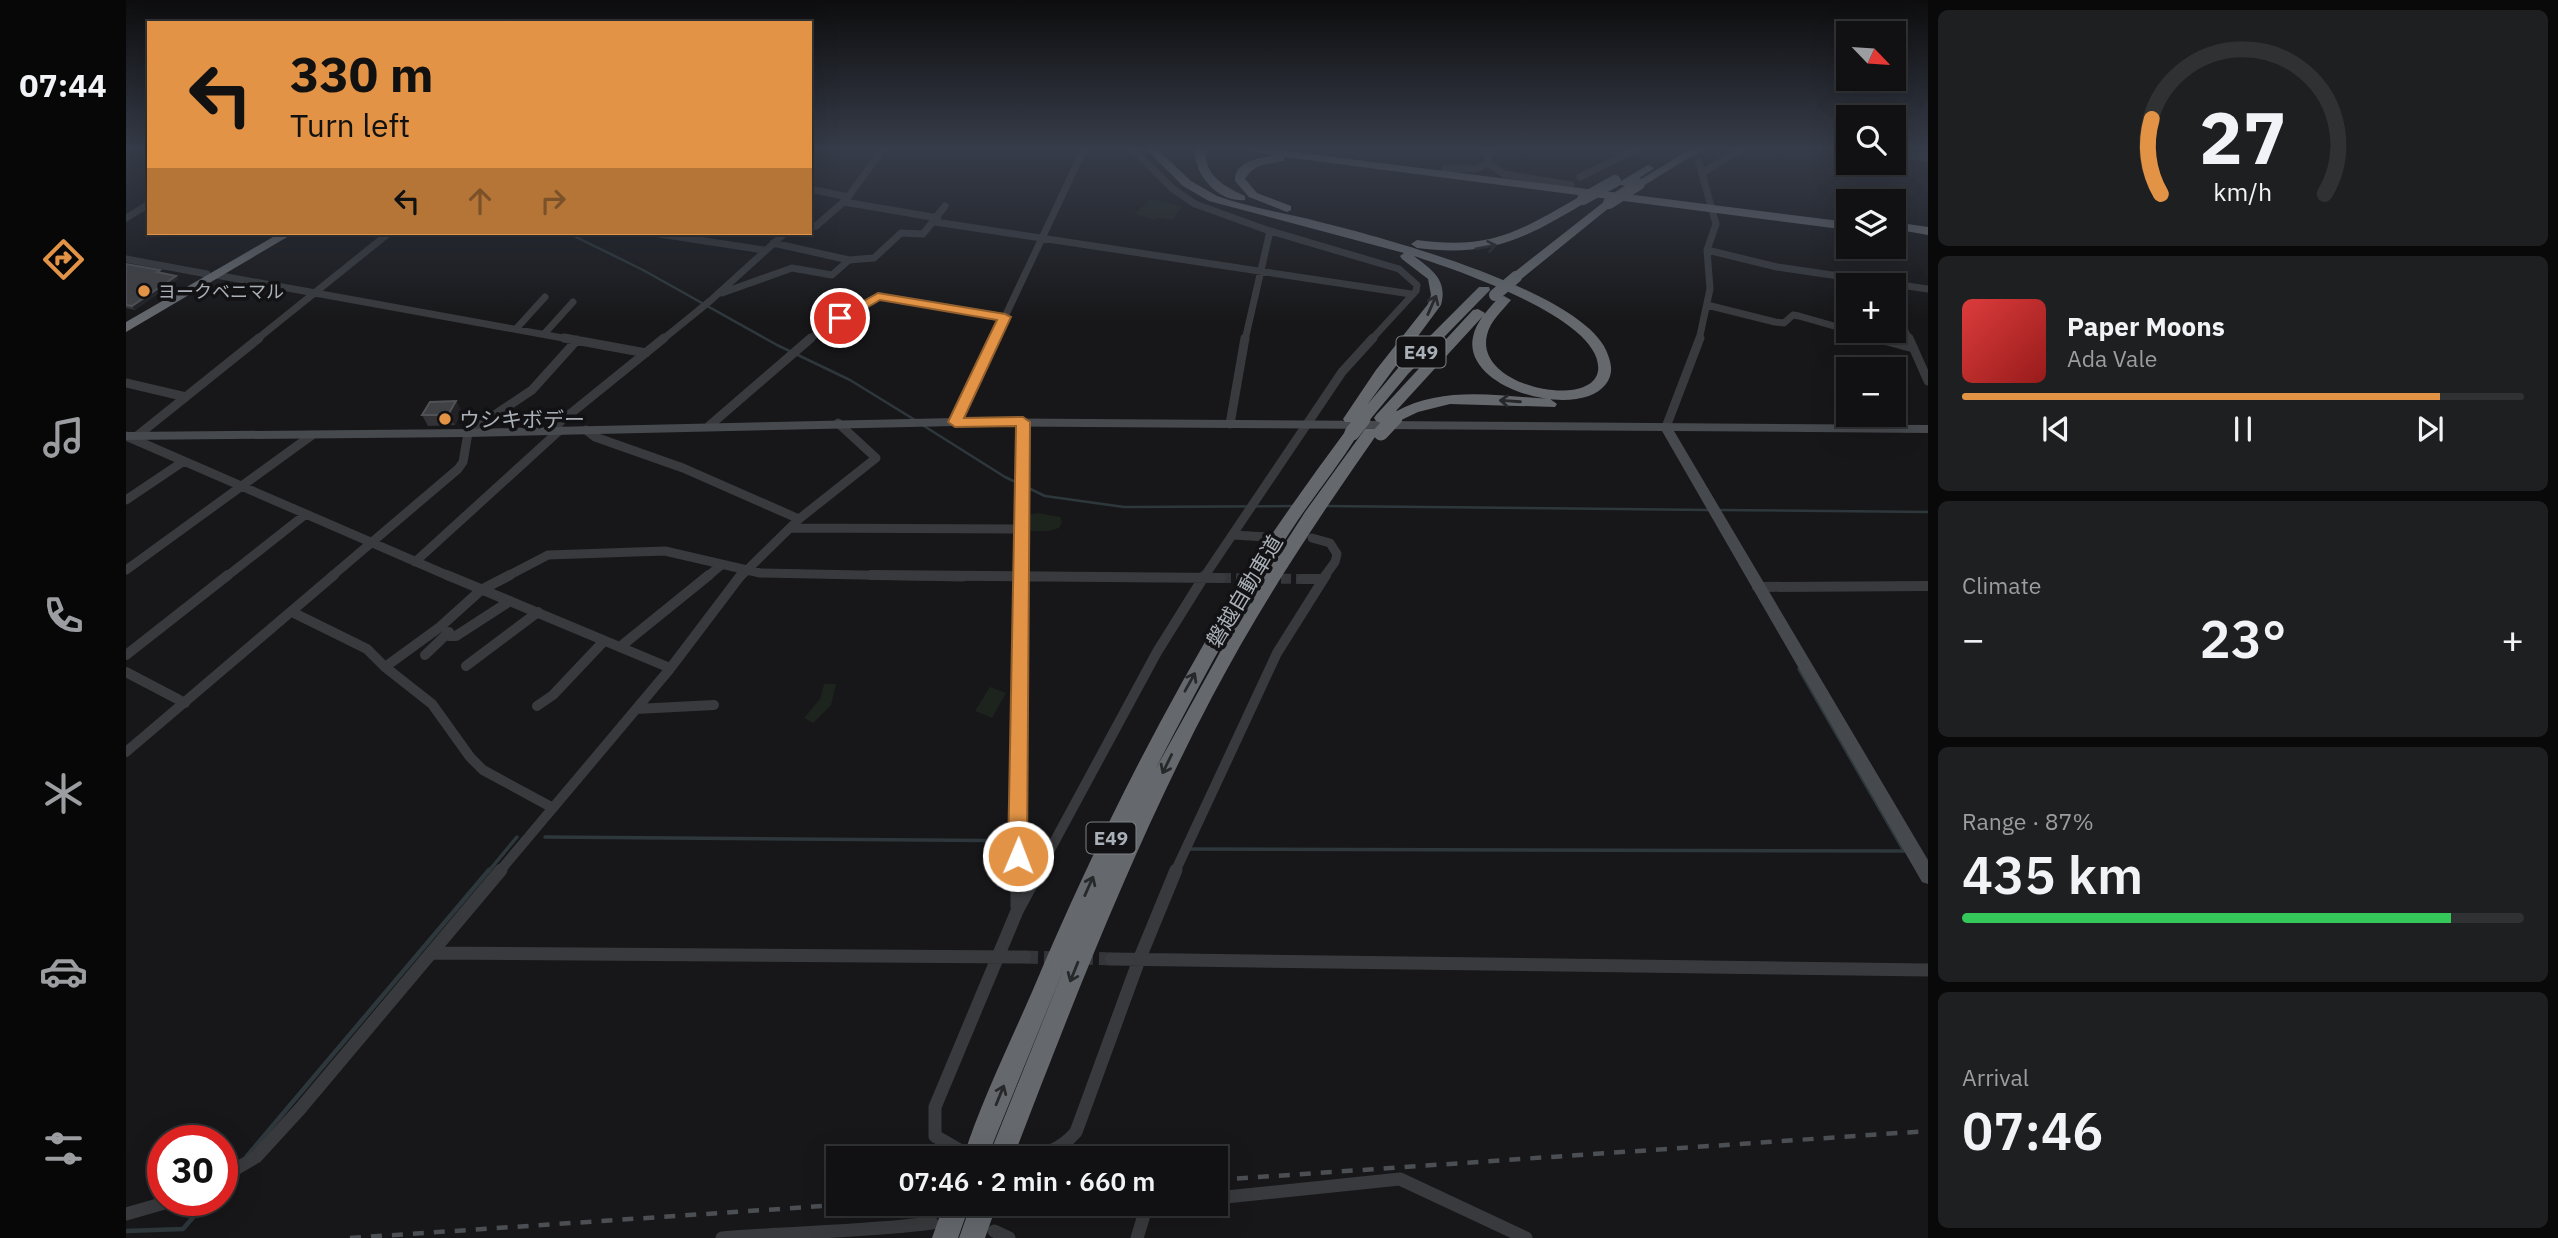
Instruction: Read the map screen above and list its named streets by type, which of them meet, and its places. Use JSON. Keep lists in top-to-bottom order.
{
  "streets": {
    "highway": ["E49", "磐越自動車道"]
  },
  "places": ["ヨークベニマル", "ウシキボデー"],
  "north": "bottom right",
  "page": {
    "tabs": "07:44",
    "map_buttons": ["+", "−"],
    "turn": ["330 m", "Turn left"],
    "song": ["Paper Moons", "Ada Vale"],
    "tile": [
      "Climate",
      ["Range · 87%", "435 km"],
      ["Arrival", "07:46"]
    ],
    "heat": ["−", "23°", "+"],
    "limit": "30",
    "trip": "07:46 · 2 min · 660 m",
    "gauge": ["27", "km/h"]
  }
}
